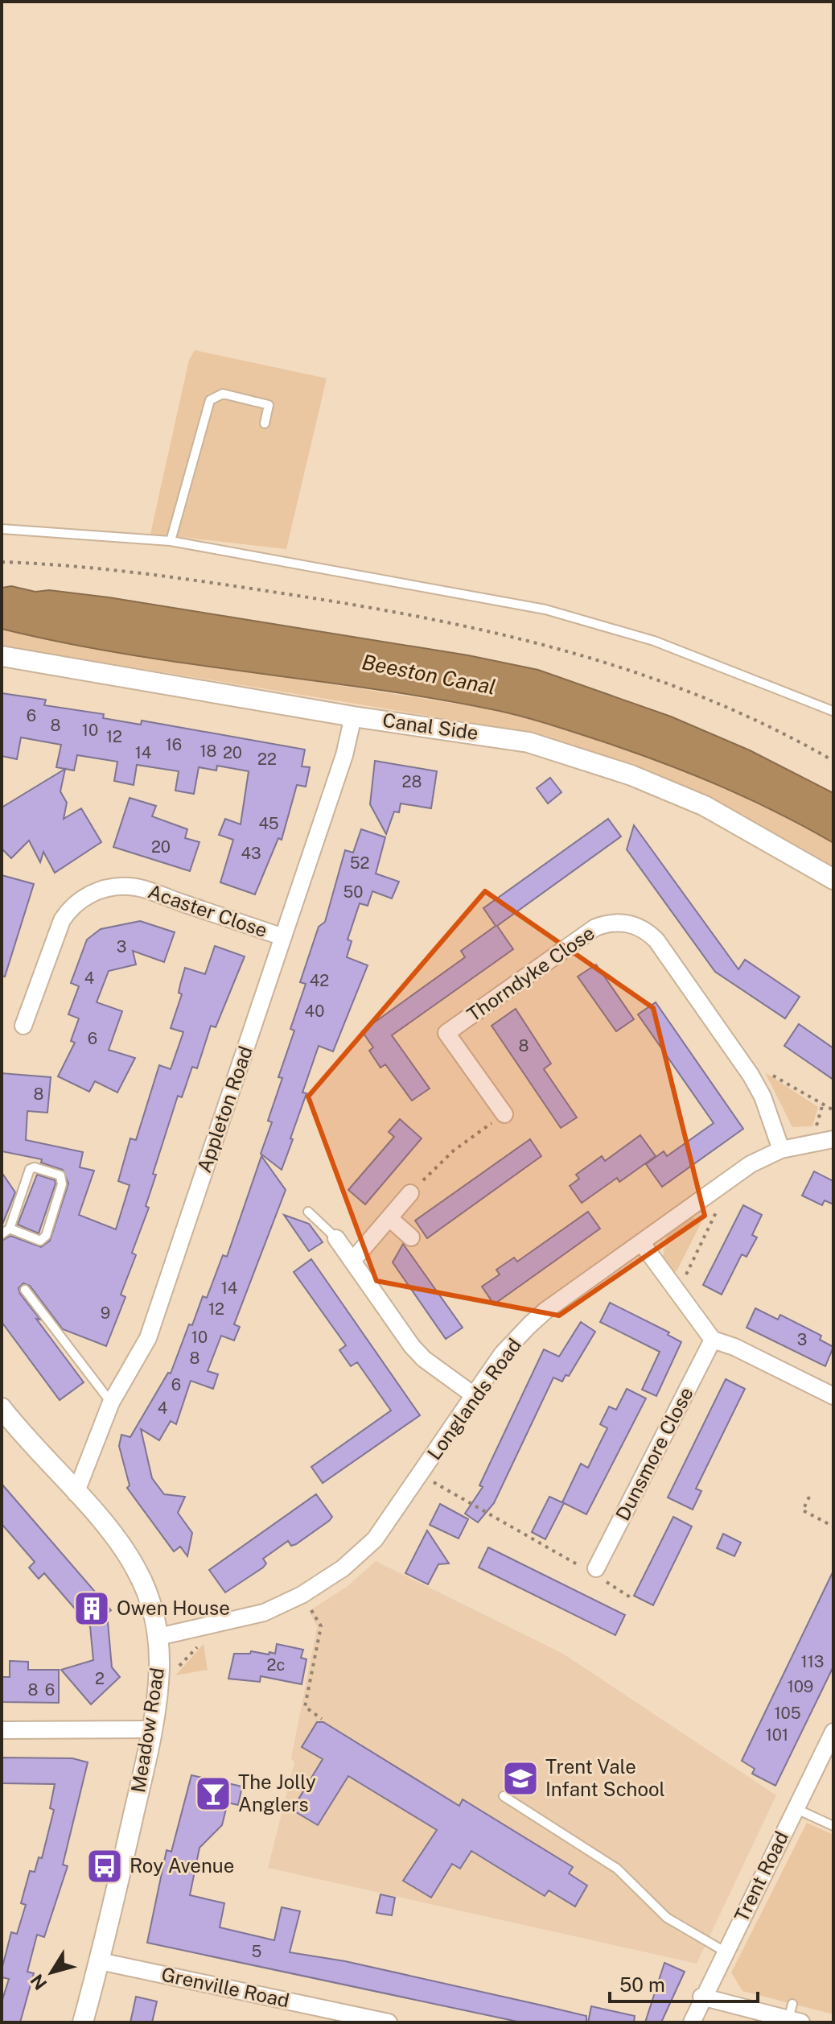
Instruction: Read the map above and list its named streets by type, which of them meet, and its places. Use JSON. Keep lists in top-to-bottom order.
{
  "streets": {
    "street": [
      "Canal Side",
      "Acaster Close",
      "Thorndyke Close",
      "Appleton Road",
      "Longlands Road",
      "Dunsmore Close",
      "Meadow Road",
      "Trent Road",
      "Grenville Road"
    ]
  },
  "crossings": [
    ["Canal Side", "Appleton Road"],
    ["Acaster Close", "Appleton Road"],
    ["Thorndyke Close", "Longlands Road"],
    ["Appleton Road", "Meadow Road"],
    ["Longlands Road", "Meadow Road"],
    ["Meadow Road", "Grenville Road"]
  ],
  "water": ["Beeston Canal"],
  "places": {
    "building": ["Owen House"],
    "school or university": ["Trent Vale Infant School"],
    "bar": ["The Jolly Anglers"],
    "bus stop": ["Roy Avenue"]
  },
  "house_numbers": [
    "6",
    "8",
    "10",
    "12",
    "16",
    "18",
    "14",
    "20",
    "22",
    "28",
    "45",
    "20",
    "43",
    "52",
    "50",
    "3",
    "4",
    "42",
    "40",
    "6",
    "8",
    "8",
    "14",
    "12",
    "9",
    "10",
    "3",
    "8",
    "6",
    "4",
    "113",
    "2c",
    "2",
    "109",
    "8",
    "6",
    "105",
    "101",
    "5"
  ],
  "scale_bar": "50 m",
  "north": "bottom left"
}
